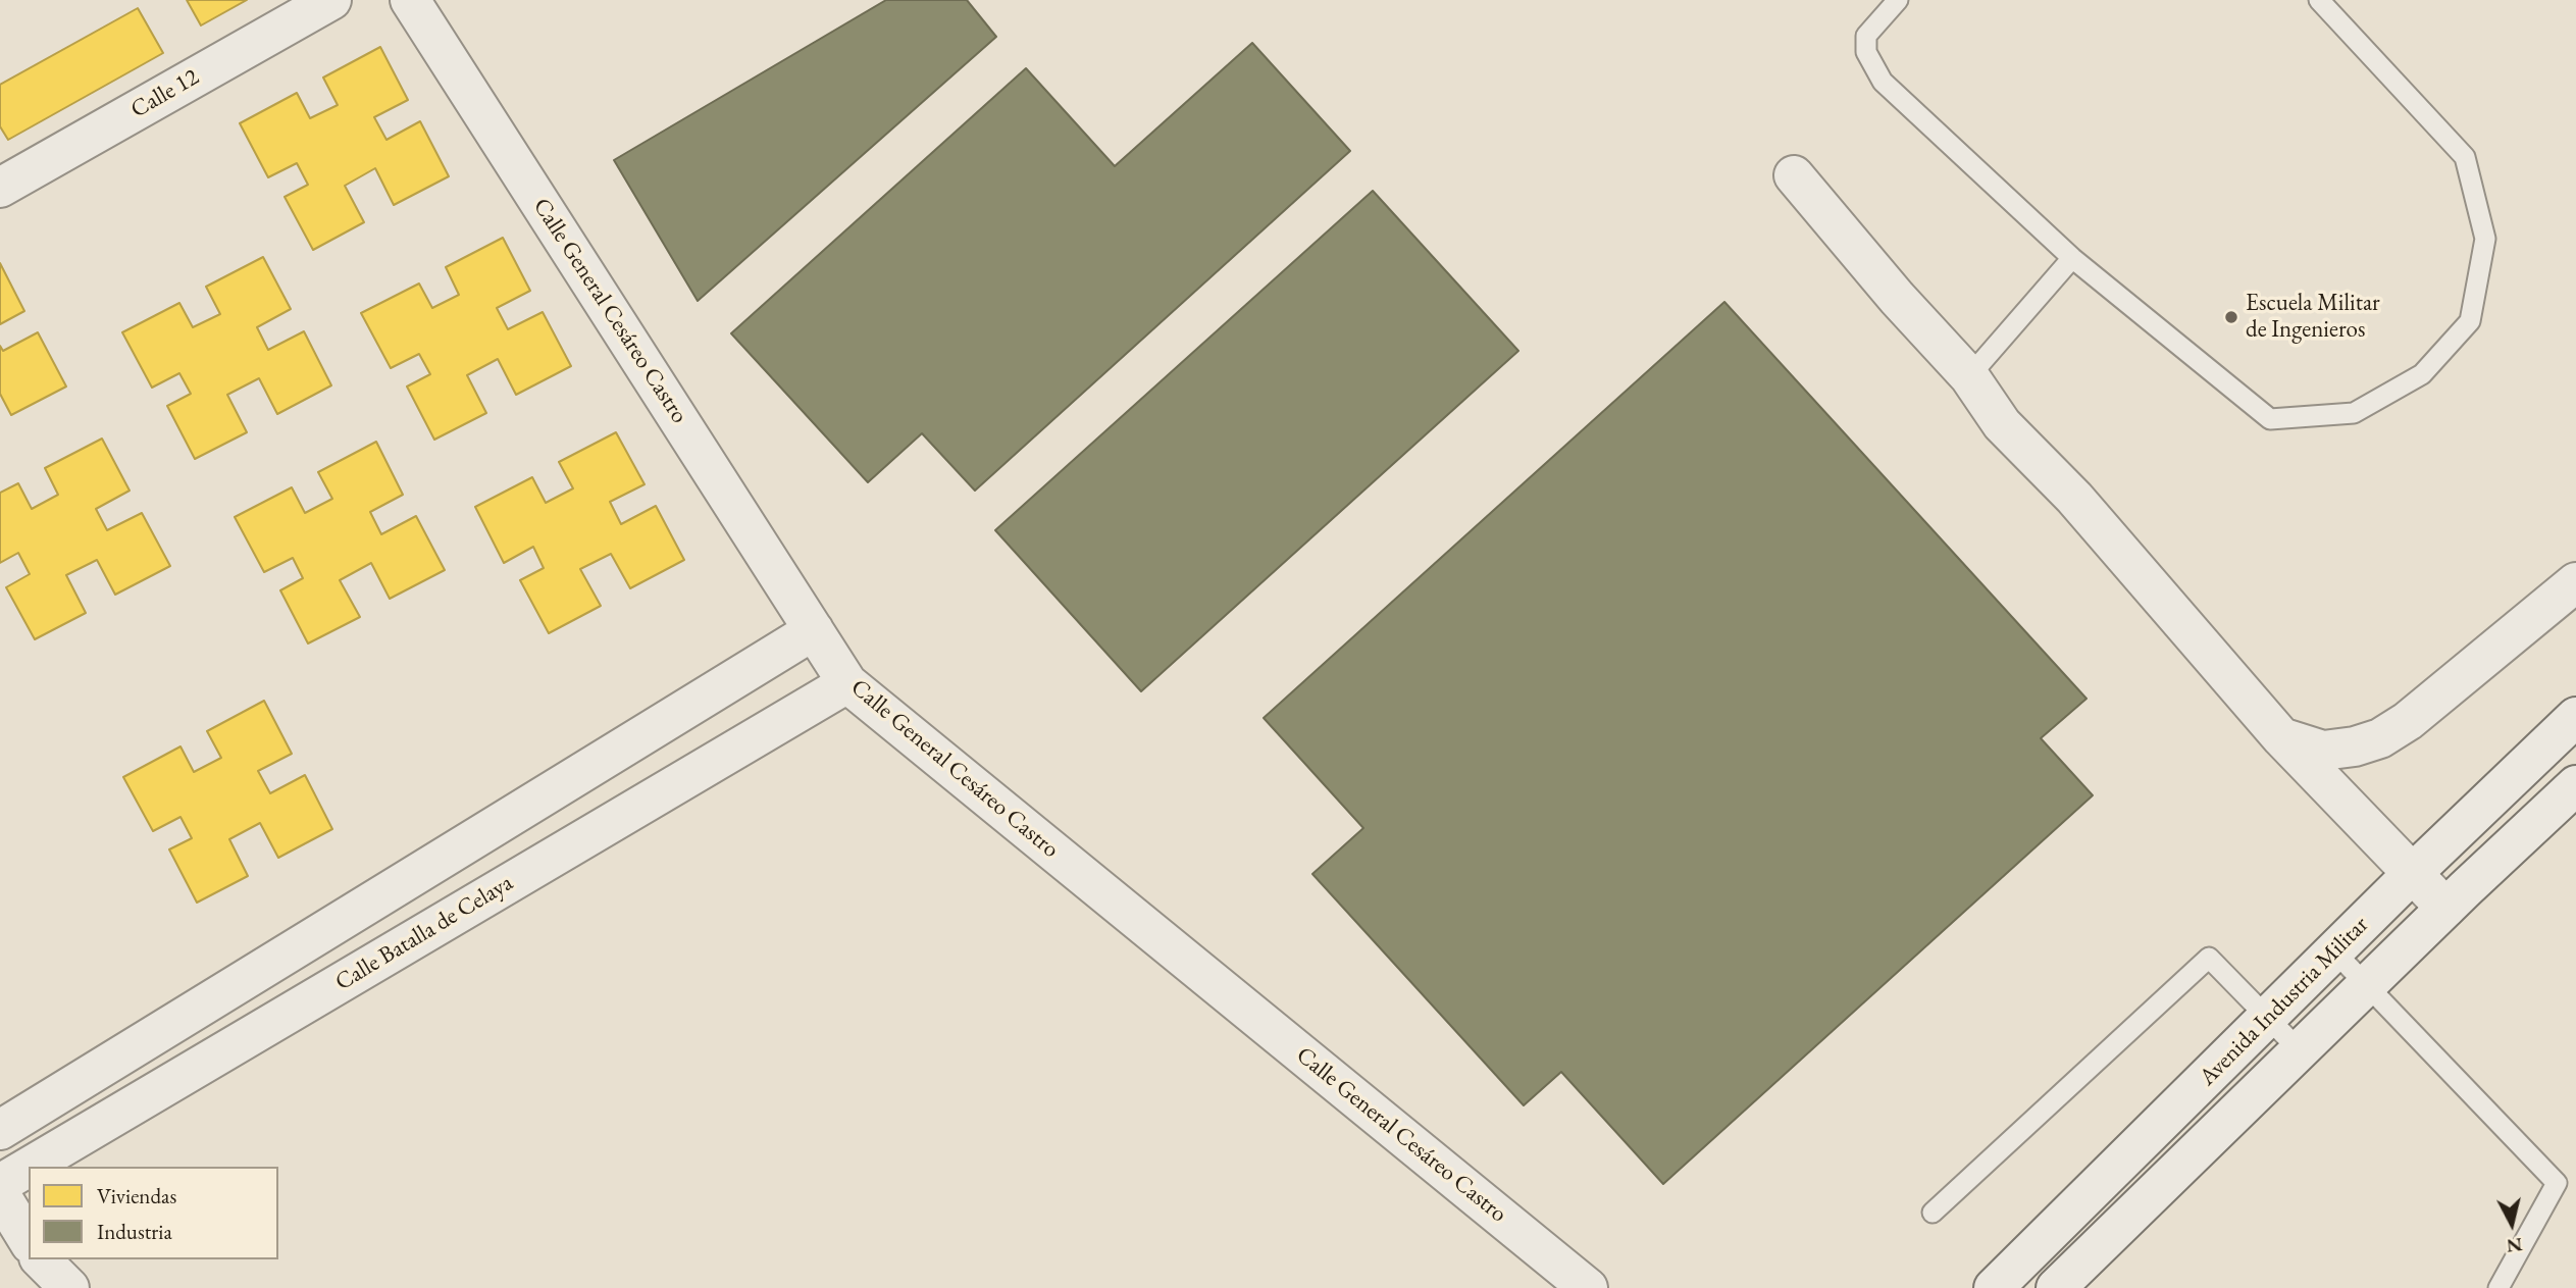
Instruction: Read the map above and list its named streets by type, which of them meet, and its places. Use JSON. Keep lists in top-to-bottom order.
{
  "streets": {
    "street": [
      "Calle 12",
      "Calle General Cesáreo Castro",
      "Calle Batalla de Celaya",
      "Avenida Industria Militar"
    ]
  },
  "crossings": [
    ["Calle General Cesáreo Castro", "Calle Batalla de Celaya"]
  ],
  "places": ["Escuela Militar de Ingenieros"],
  "legend": ["Viviendas", "Industria"],
  "north": "bottom"
}
